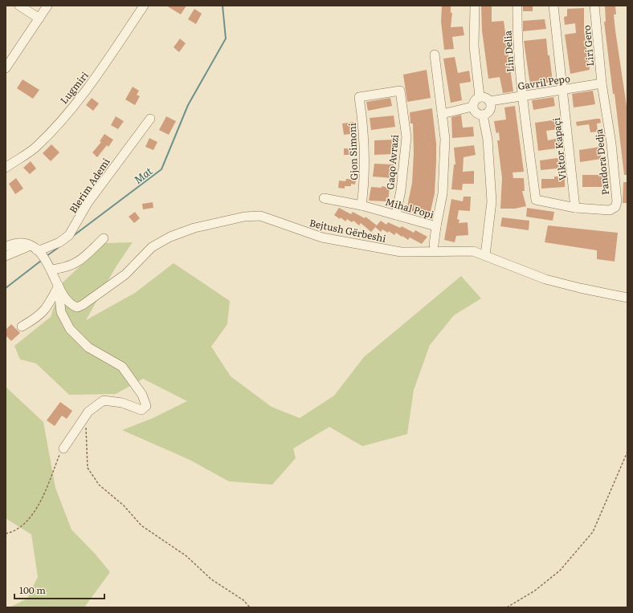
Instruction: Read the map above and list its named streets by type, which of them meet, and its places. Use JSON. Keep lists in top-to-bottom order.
{
  "streets": {
    "street": [
      "Liri Gero",
      "Lin Delia",
      "Gavril Pepo",
      "Lugmiri",
      "Viktor Kapaçi",
      "Gjon Simoni",
      "Gaqo Avrazi",
      "Pandora Dedja",
      "Blerim Ademi",
      "Mihal Popi",
      "Bejtush Gërbeshi"
    ]
  },
  "crossings": [
    ["Liri Gero", "Gavril Pepo"],
    ["Liri Gero", "Pandora Dedja"],
    ["Lin Delia", "Gavril Pepo"],
    ["Lin Delia", "Pandora Dedja"],
    ["Gavril Pepo", "Viktor Kapaçi"],
    ["Gavril Pepo", "Pandora Dedja"],
    ["Viktor Kapaçi", "Pandora Dedja"],
    ["Gjon Simoni", "Gaqo Avrazi"],
    ["Gjon Simoni", "Mihal Popi"],
    ["Gaqo Avrazi", "Mihal Popi"],
    ["Blerim Ademi", "Bejtush Gërbeshi"]
  ],
  "water": ["Mat"],
  "scale_bar": "100 m"
}
